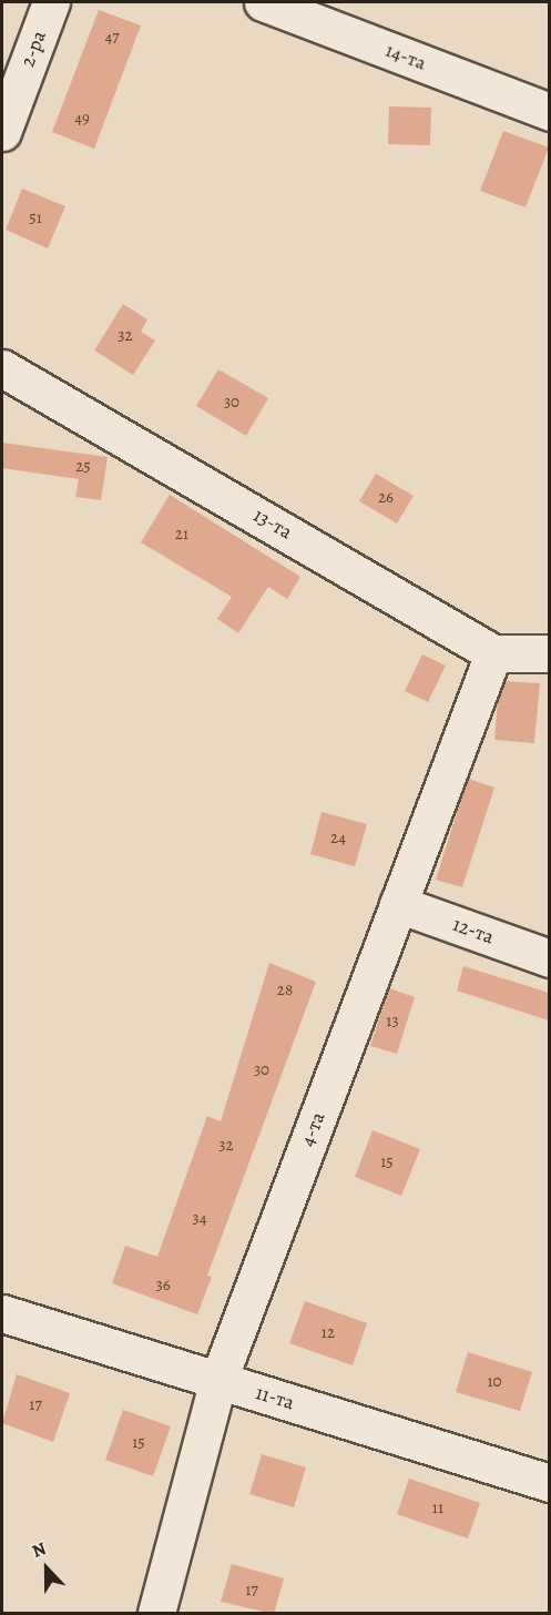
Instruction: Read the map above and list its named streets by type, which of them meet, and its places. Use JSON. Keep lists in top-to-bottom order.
{
  "streets": {
    "street": [
      "2-ра",
      "14-та",
      "13-та",
      "12-та",
      "4-та",
      "11-та"
    ]
  },
  "crossings": [
    ["13-та", "4-та"],
    ["12-та", "4-та"],
    ["4-та", "11-та"]
  ],
  "house_numbers": [
    "47",
    "49",
    "51",
    "32",
    "30",
    "25",
    "26",
    "21",
    "24",
    "28",
    "13",
    "30",
    "32",
    "15",
    "34",
    "36",
    "12",
    "10",
    "17",
    "15",
    "11",
    "17"
  ],
  "north": "top"
}
